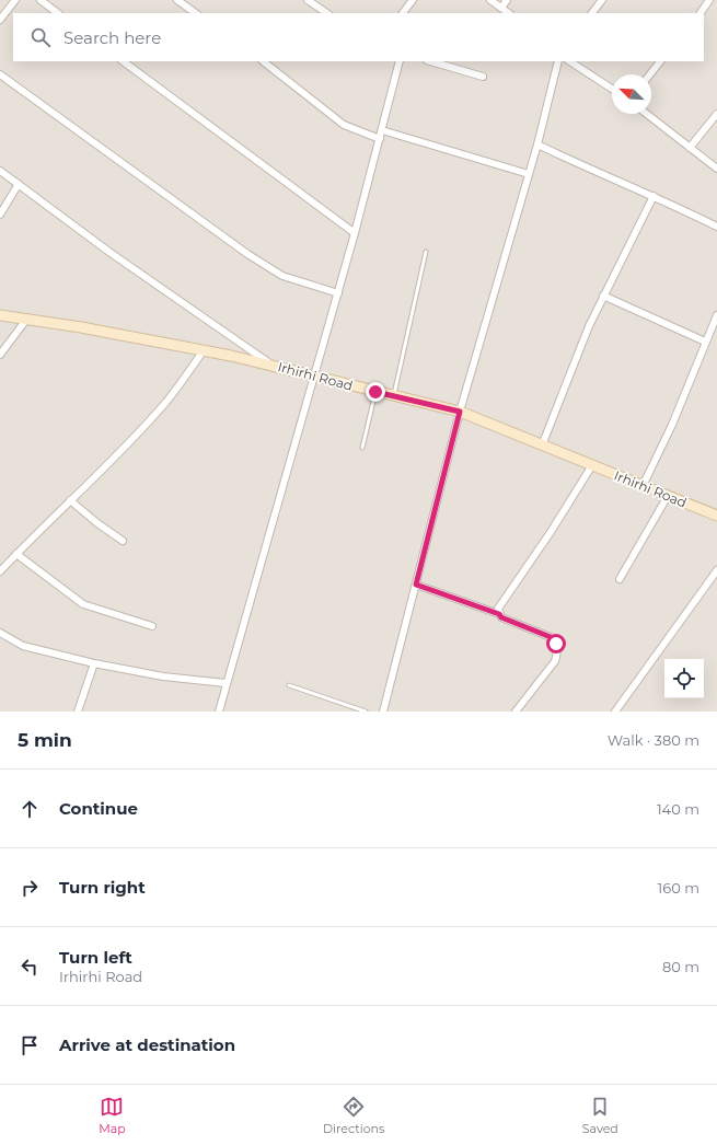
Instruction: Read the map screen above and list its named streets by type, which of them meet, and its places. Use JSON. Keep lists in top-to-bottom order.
{
  "streets": {
    "street": ["Irhirhi Road"]
  },
  "north": "top left",
  "page": {
    "search": "Search here",
    "heading": ["5 min", "Walk · 380 m"],
    "list": [
      ["Continue", "140 m"],
      ["Turn right", "160 m"],
      ["Turn left", "Irhirhi Road", "80 m"],
      "Arrive at destination"
    ],
    "nav": ["Map", "Directions", "Saved"]
  }
}
